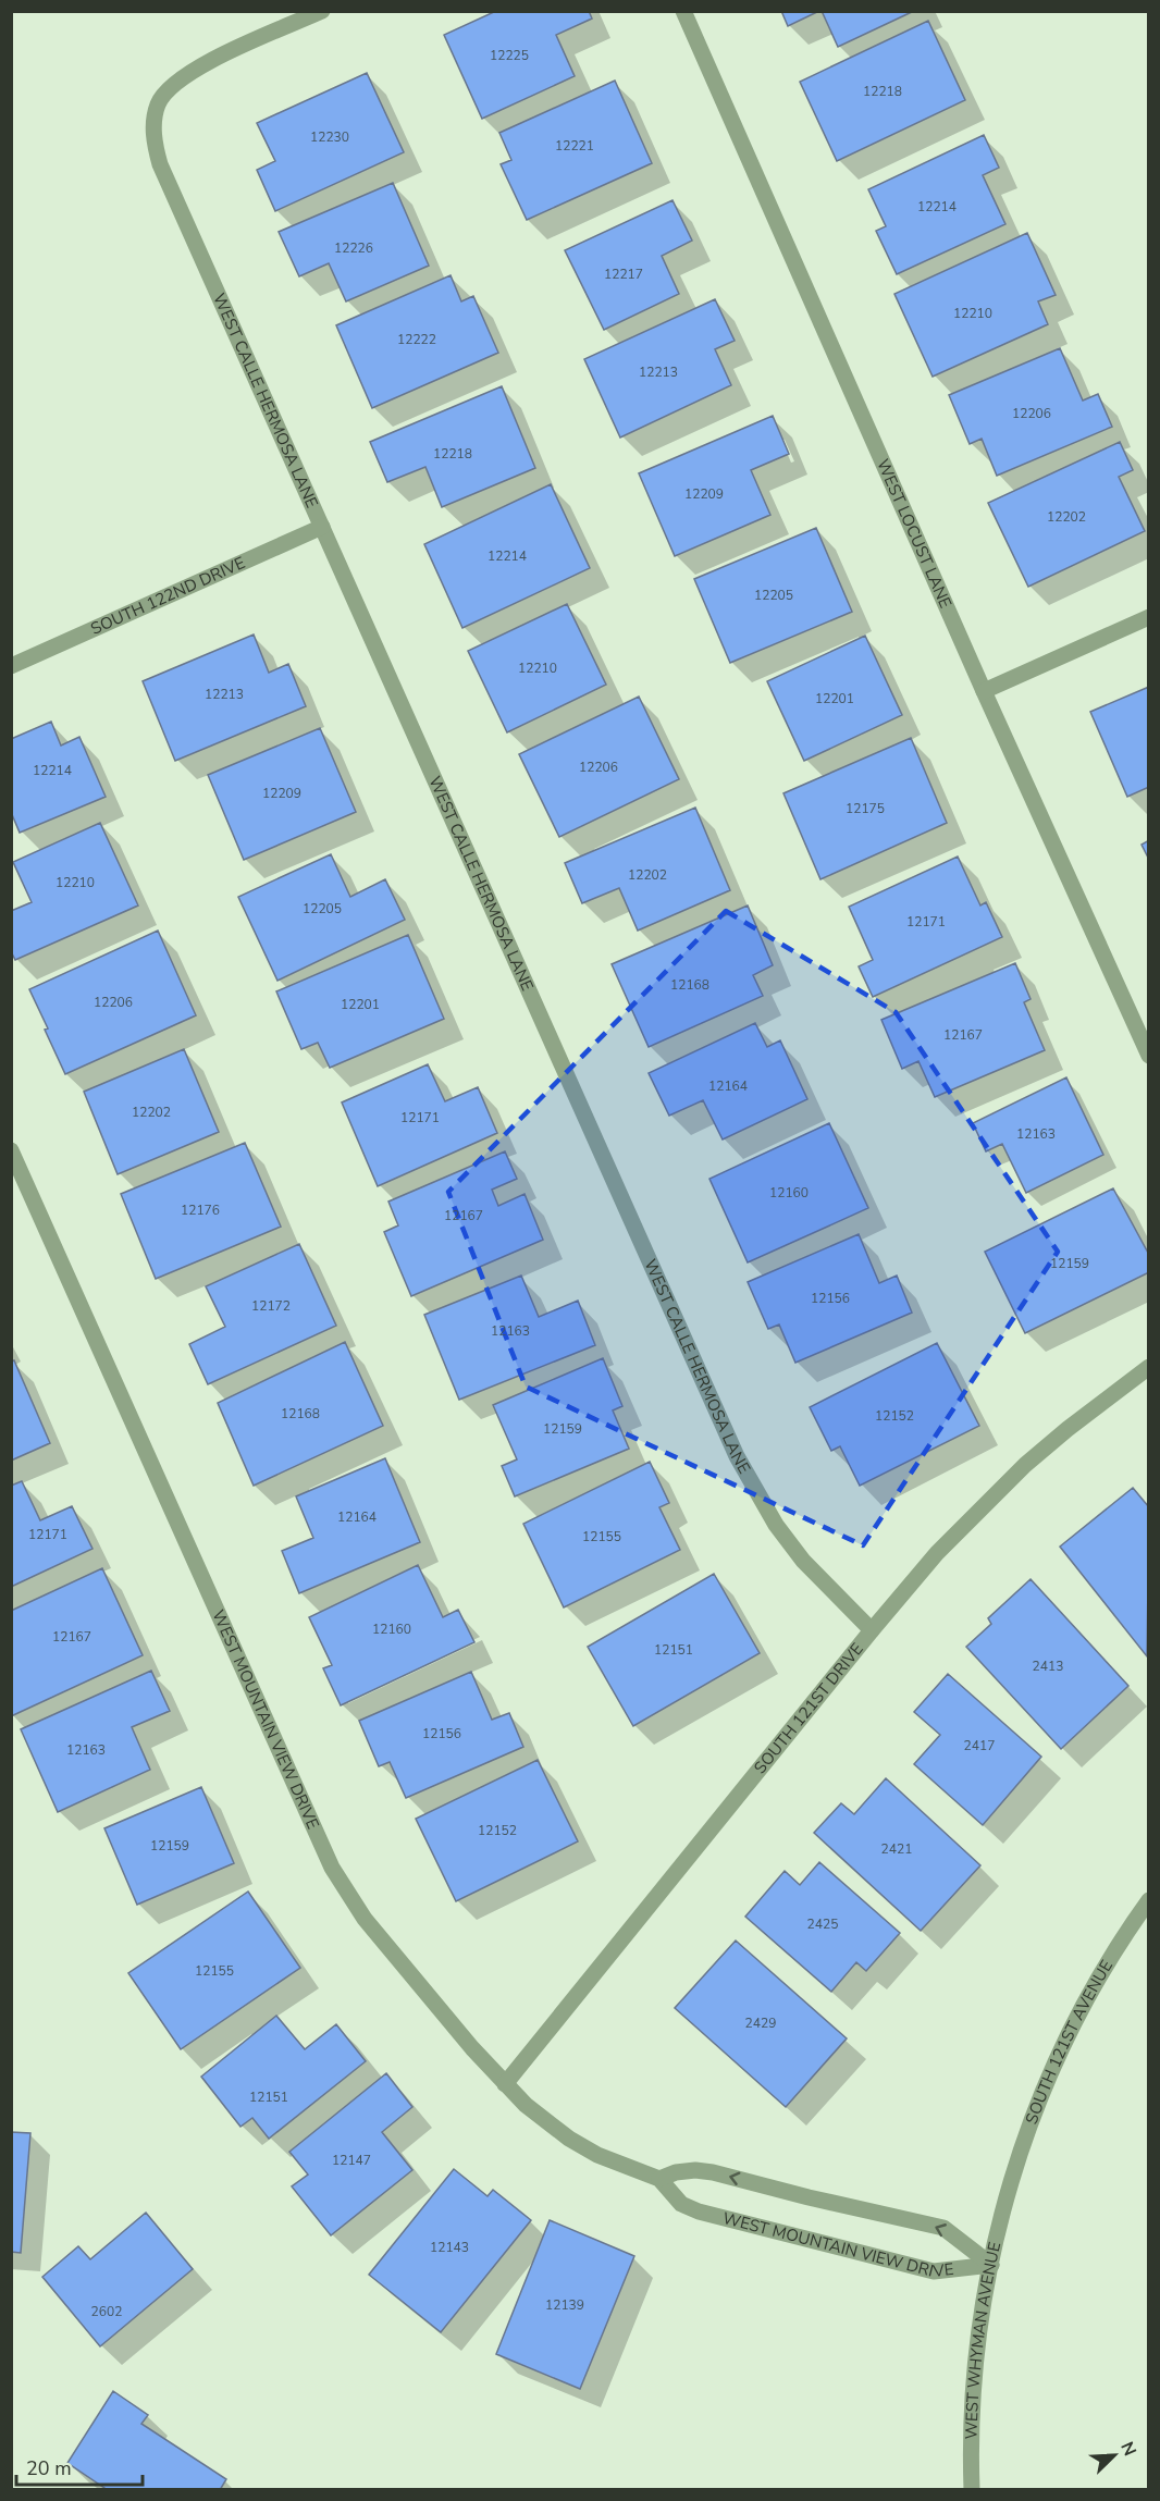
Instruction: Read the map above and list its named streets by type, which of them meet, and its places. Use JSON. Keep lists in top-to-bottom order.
{
  "streets": {
    "street": [
      "WEST CALLE HERMOSA LANE",
      "WEST LOCUST LANE",
      "SOUTH 122ND DRIVE",
      "SOUTH 121ST DRIVE",
      "WEST MOUNTAIN VIEW DRIVE",
      "SOUTH 121ST AVENUE",
      "WEST WHYMAN AVENUE"
    ]
  },
  "crossings": [
    ["WEST CALLE HERMOSA LANE", "SOUTH 122ND DRIVE"],
    ["WEST CALLE HERMOSA LANE", "SOUTH 121ST DRIVE"],
    ["SOUTH 121ST DRIVE", "WEST MOUNTAIN VIEW DRIVE"],
    ["WEST MOUNTAIN VIEW DRIVE", "WEST WHYMAN AVENUE"],
    ["SOUTH 121ST AVENUE", "WEST WHYMAN AVENUE"]
  ],
  "house_numbers": [
    "12225",
    "12218",
    "12230",
    "12221",
    "12214",
    "12226",
    "12217",
    "12210",
    "12222",
    "12213",
    "12206",
    "12218",
    "12209",
    "12202",
    "12214",
    "12205",
    "12210",
    "12213",
    "12201",
    "12206",
    "12214",
    "12209",
    "12175",
    "12202",
    "12210",
    "12205",
    "12171",
    "12168",
    "12206",
    "12201",
    "12167",
    "12164",
    "12202",
    "12171",
    "12163",
    "12160",
    "12176",
    "12167",
    "12159",
    "12156",
    "12172",
    "12163",
    "12168",
    "12152",
    "12159",
    "12164",
    "12171",
    "12155",
    "12160",
    "12167",
    "12151",
    "2413",
    "12156",
    "2417",
    "12163",
    "12152",
    "12159",
    "2421",
    "2425",
    "12155",
    "2429",
    "12151",
    "12147",
    "12143",
    "12139",
    "2602"
  ],
  "scale_bar": "20 m",
  "north": "top right"
}
